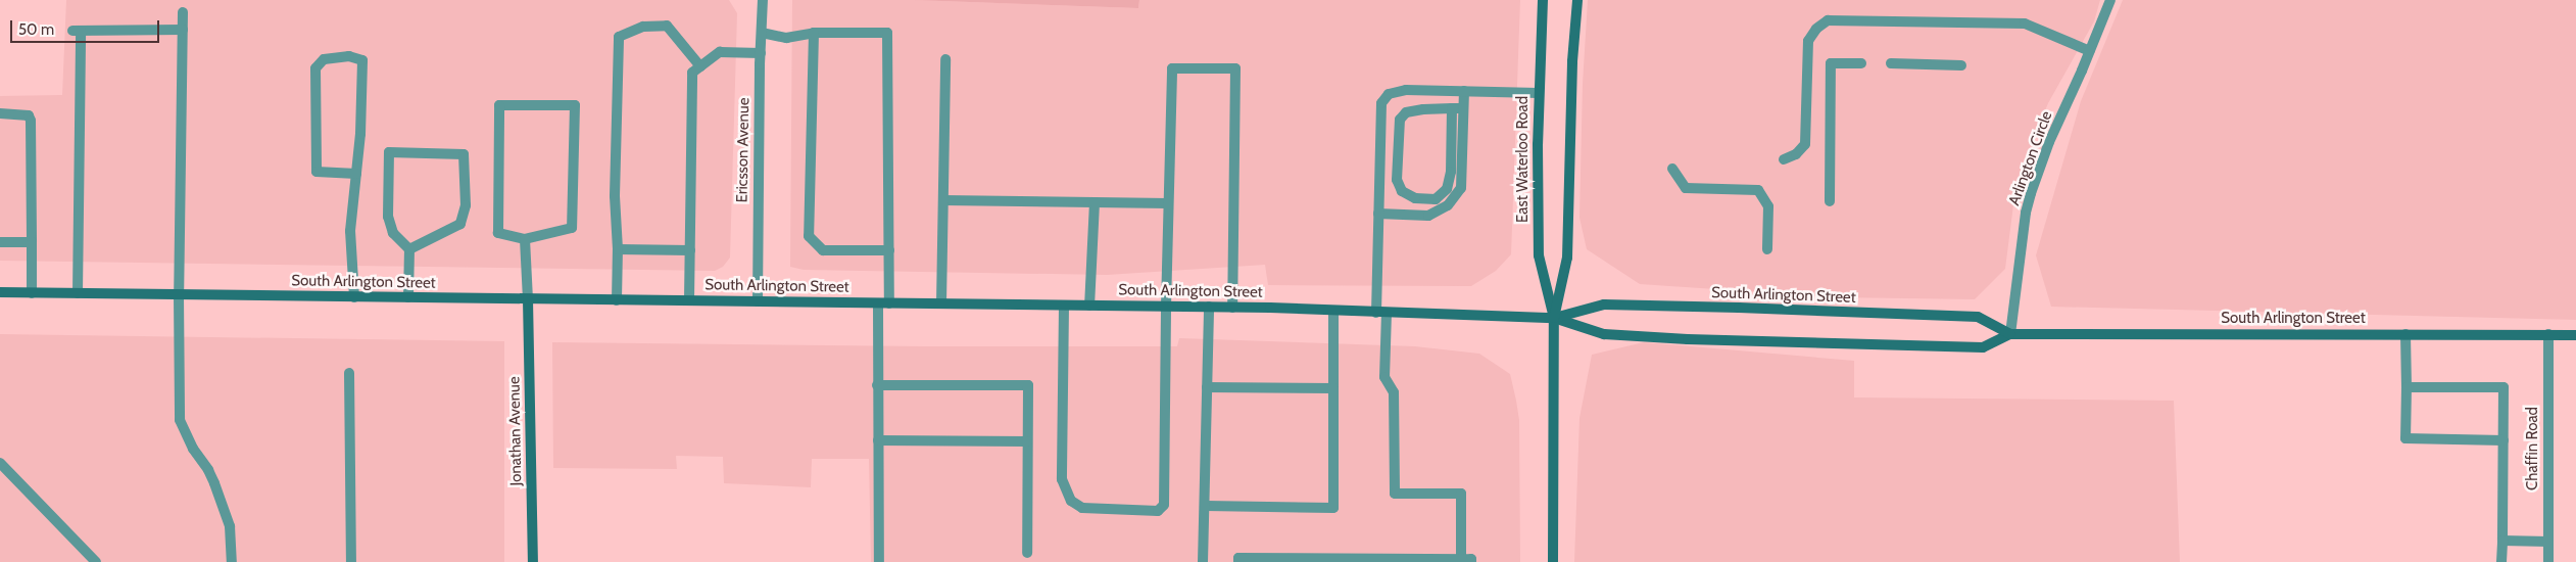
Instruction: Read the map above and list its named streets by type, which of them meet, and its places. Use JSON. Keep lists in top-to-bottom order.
{
  "streets": {
    "main road": ["East Waterloo Road", "South Arlington Street", "Jonathan Avenue"],
    "street": ["Ericsson Avenue", "Arlington Circle", "Chaffin Road"]
  },
  "crossings": [
    ["Ericsson Avenue", "South Arlington Street"],
    ["Arlington Circle", "South Arlington Street"],
    ["East Waterloo Road", "South Arlington Street"],
    ["South Arlington Street", "Jonathan Avenue"],
    ["South Arlington Street", "Chaffin Road"]
  ],
  "scale_bar": "50 m"
}
